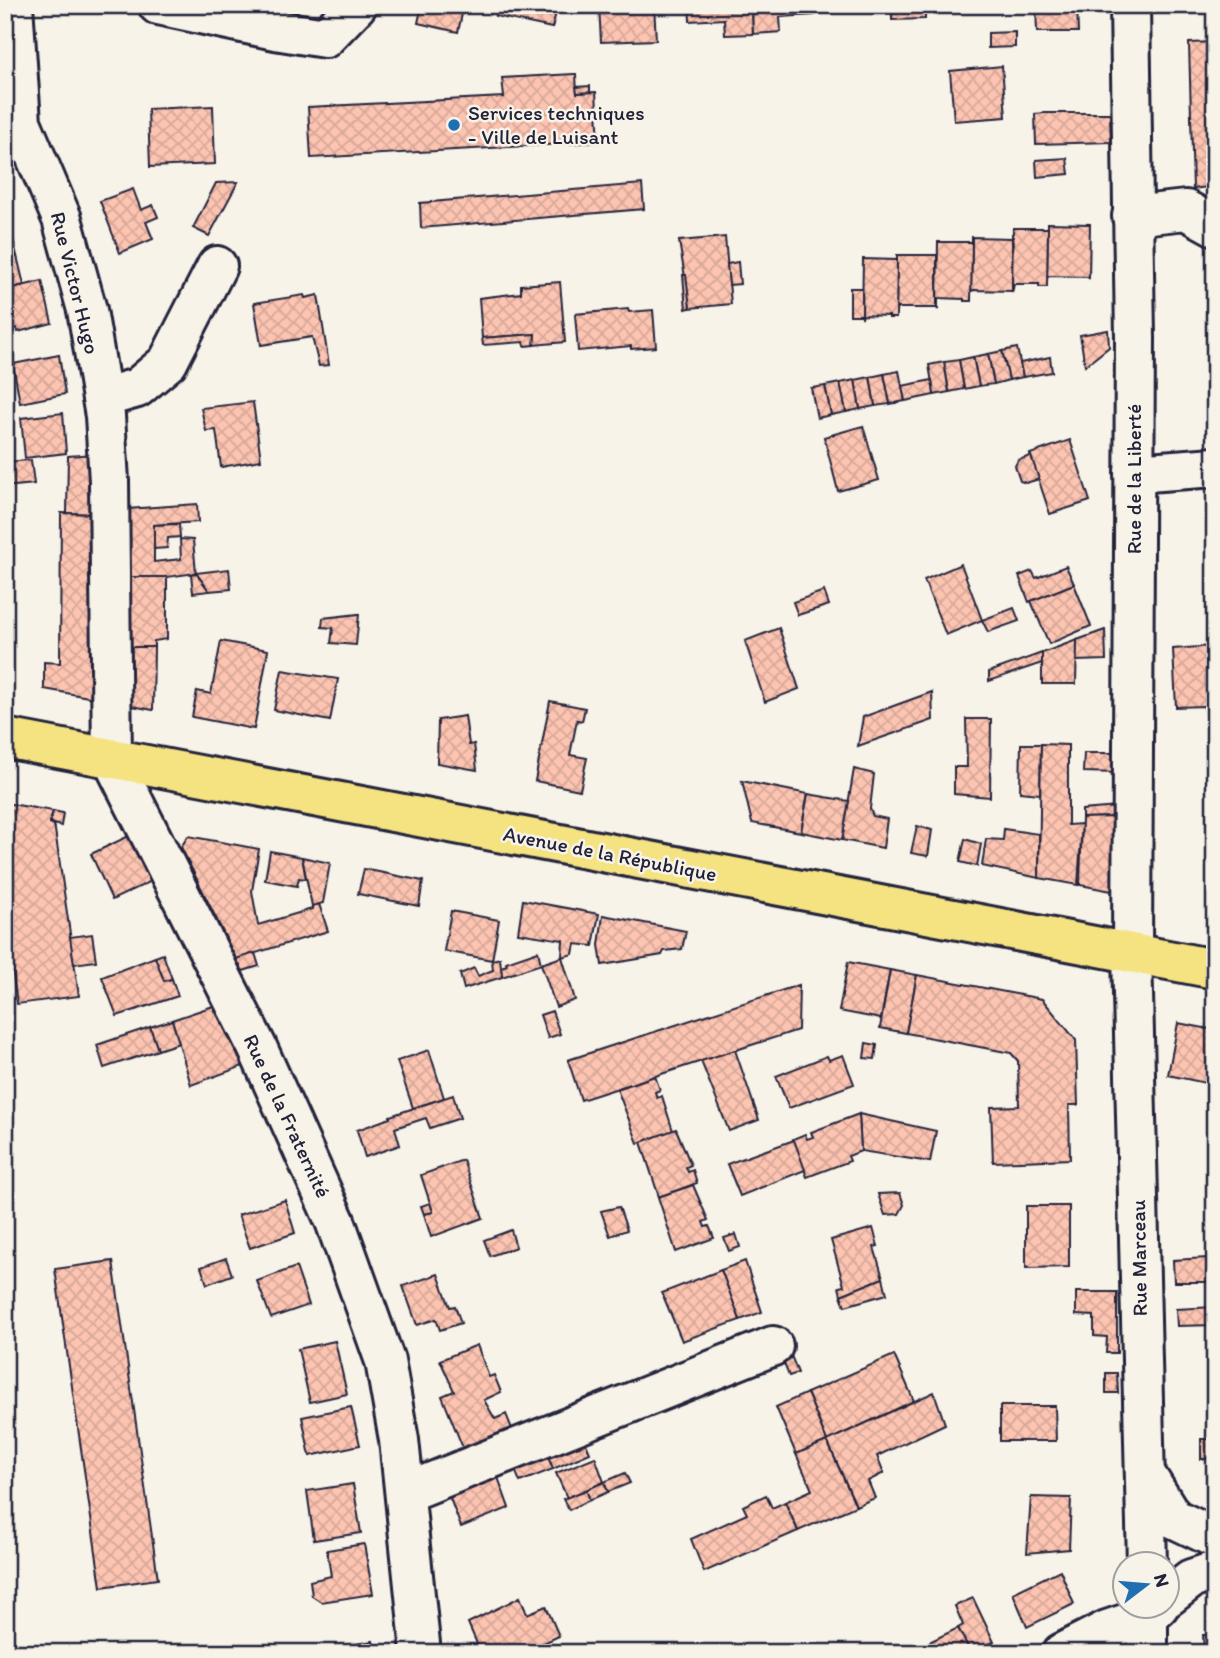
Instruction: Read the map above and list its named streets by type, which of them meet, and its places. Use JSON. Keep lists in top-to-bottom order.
{
  "streets": {
    "main road": ["Avenue de la République"],
    "street": [
      "Rue Victor Hugo",
      "Rue de la Liberté",
      "Rue de la Fraternité",
      "Rue Marceau"
    ]
  },
  "crossings": [
    ["Rue Victor Hugo", "Avenue de la République"],
    ["Rue Victor Hugo", "Rue de la Fraternité"],
    ["Rue de la Liberté", "Avenue de la République"],
    ["Rue de la Liberté", "Rue Marceau"],
    ["Avenue de la République", "Rue de la Fraternité"],
    ["Avenue de la République", "Rue Marceau"]
  ],
  "places": ["Services techniques - Ville de Luisant"],
  "north": "right"
}
